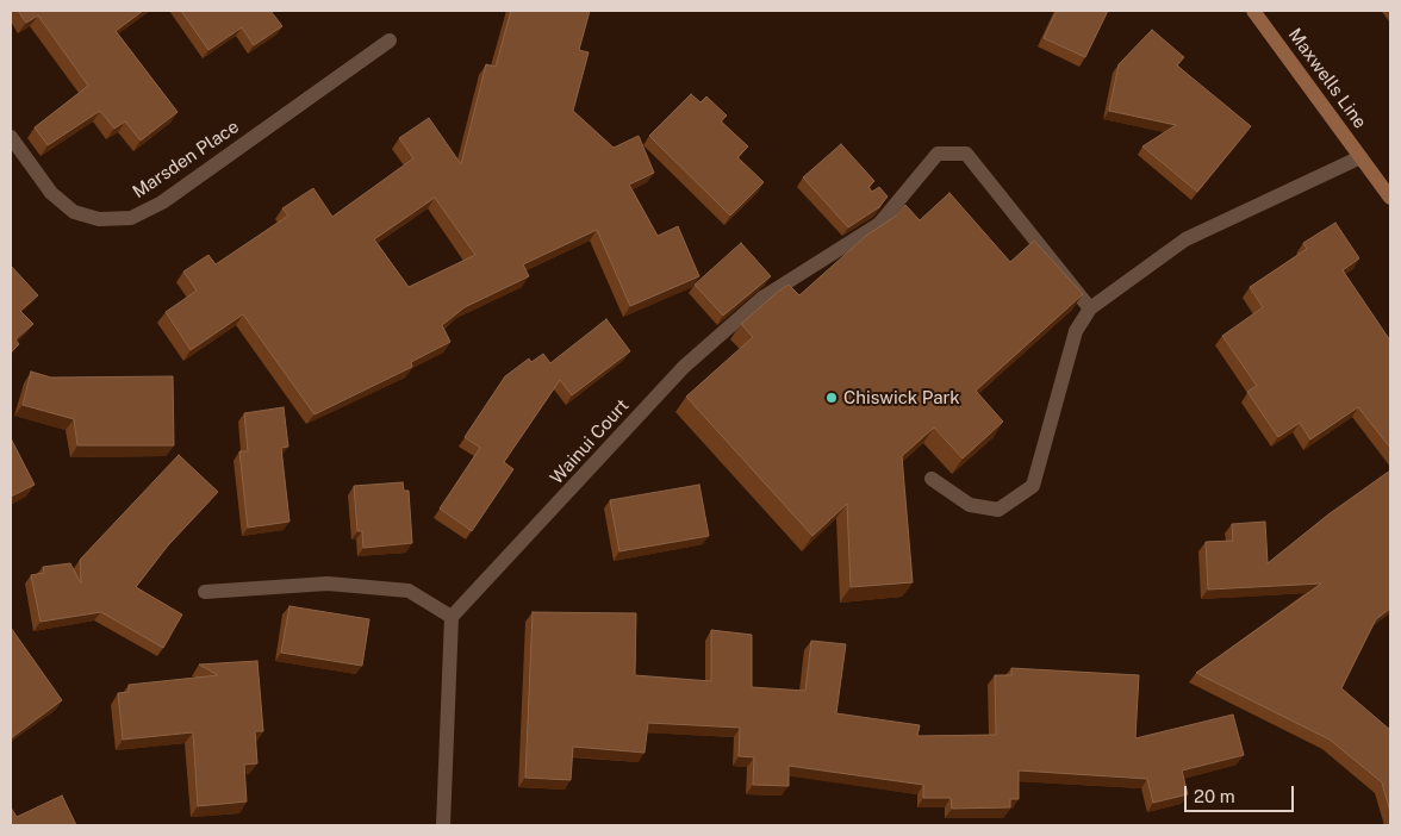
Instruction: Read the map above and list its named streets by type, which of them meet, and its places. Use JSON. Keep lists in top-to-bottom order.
{
  "streets": {
    "main road": ["Maxwells Line"],
    "street": ["Marsden Place", "Wainui Court"]
  },
  "places": ["Chiswick Park"],
  "scale_bar": "20 m"
}
